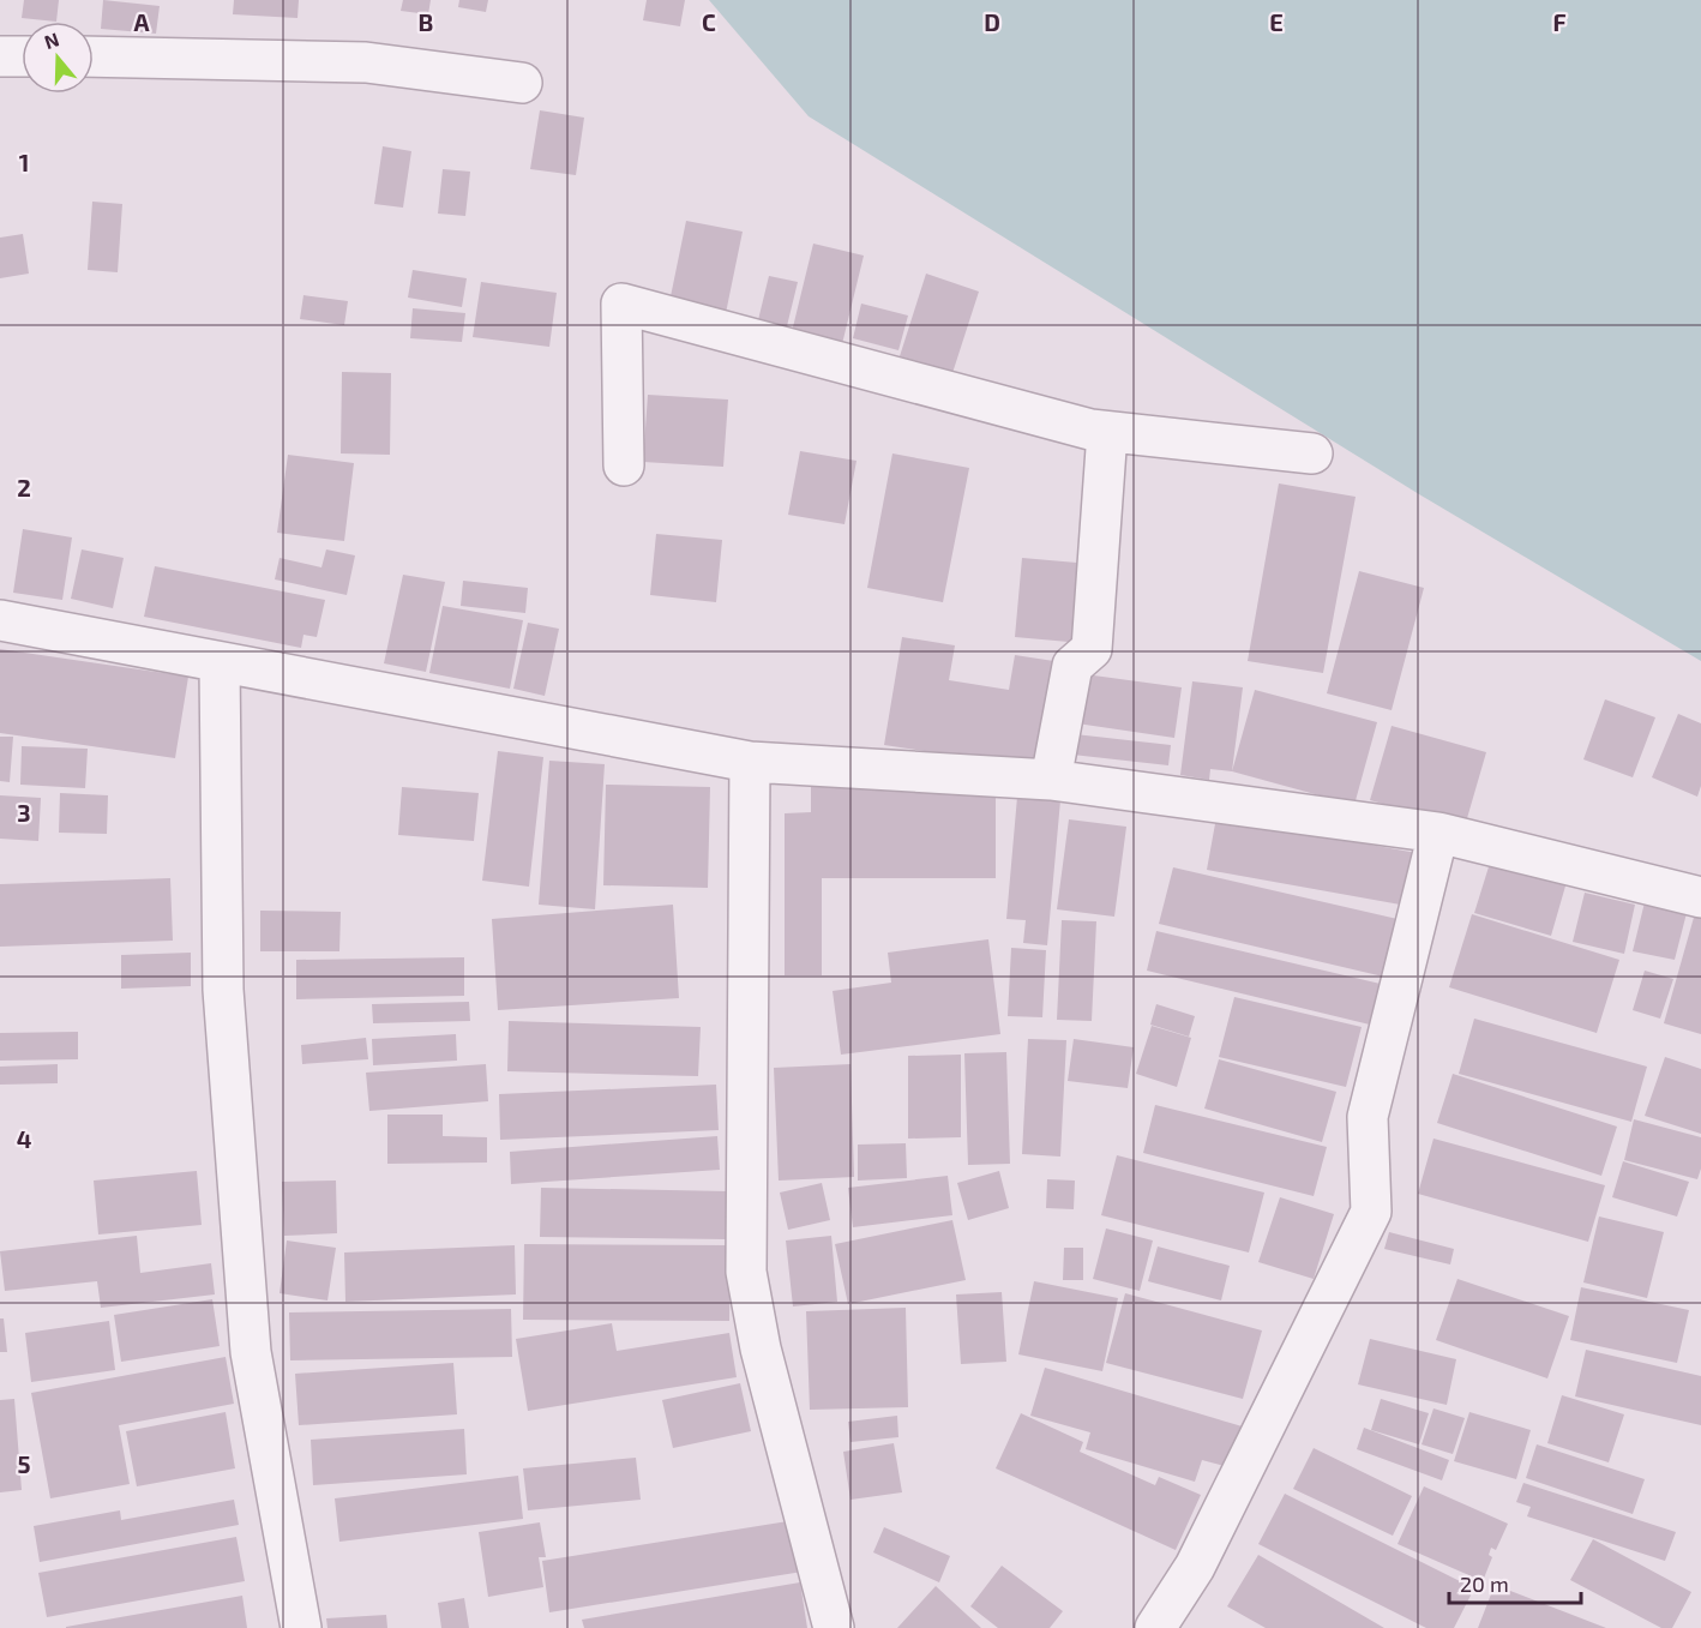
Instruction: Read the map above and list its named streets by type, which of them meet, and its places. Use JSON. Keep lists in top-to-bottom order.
{
  "scale_bar": "20 m",
  "north": "top",
  "grid": {
    "columns": [
      "A",
      "B",
      "C",
      "D",
      "E",
      "F"
    ],
    "rows": [
      "1",
      "2",
      "3",
      "4",
      "5"
    ]
  }
}
